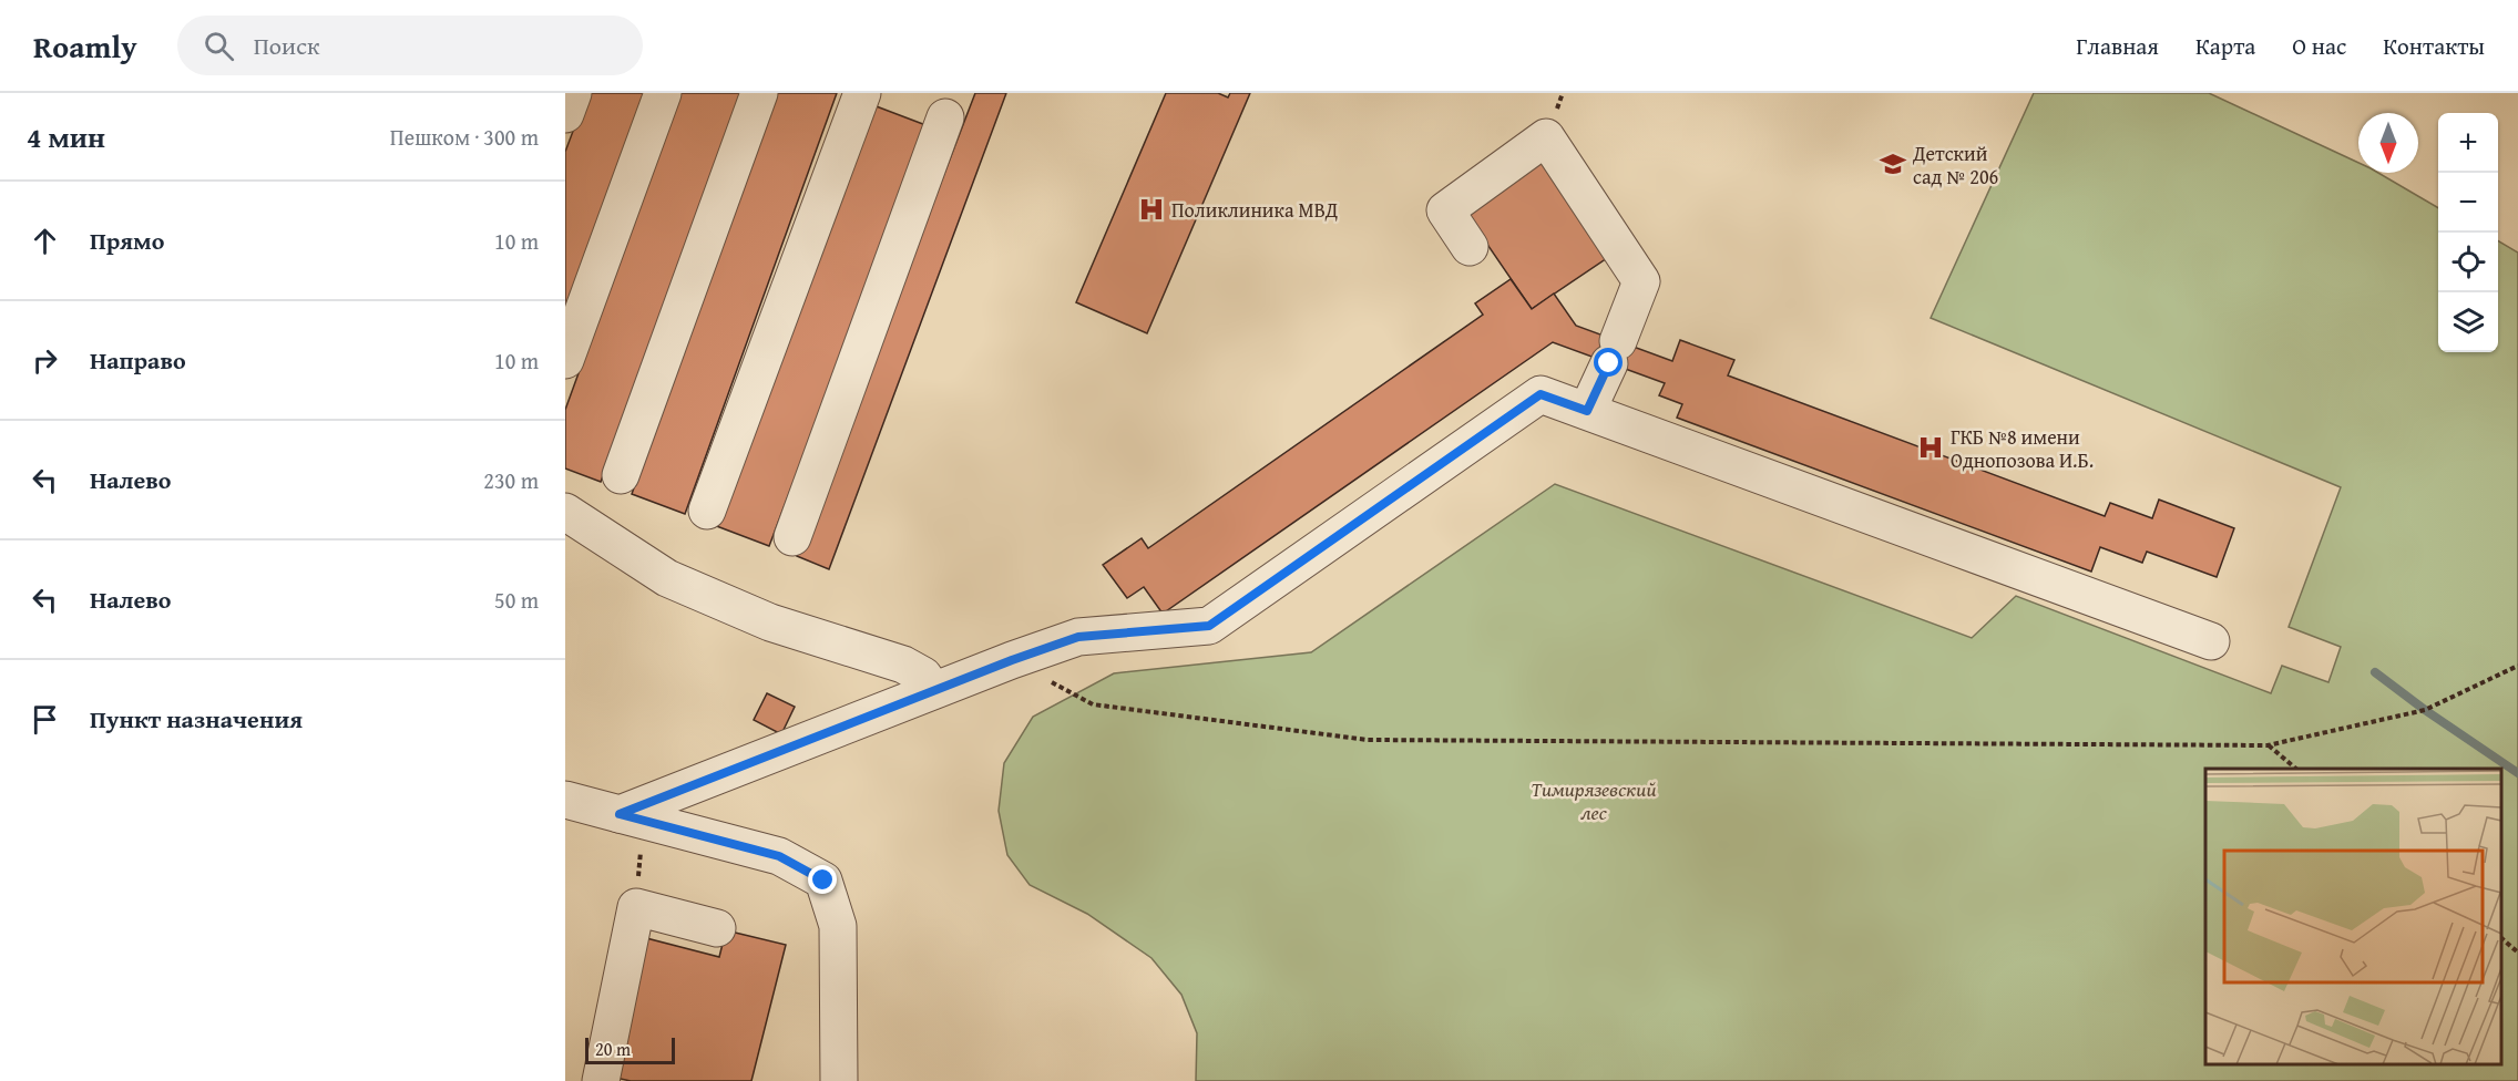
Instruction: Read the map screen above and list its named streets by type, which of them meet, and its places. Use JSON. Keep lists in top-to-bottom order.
{
  "parks": ["Тимирязевский лес"],
  "places": {
    "school or university": ["Детский сад № 206"],
    "hospital": ["Поликлиника МВД", "ГКБ №8 имени Однопозова И.Б."]
  },
  "scale_bar": "20 m",
  "north": "bottom",
  "page": {
    "header": "Roamly",
    "search": "Поиск",
    "nav": [
      "Главная",
      "Карта",
      "О нас",
      "Контакты"
    ],
    "heading": ["4 мин", "Пешком · 300 m"],
    "map_buttons": ["+", "−"],
    "list": [
      ["Прямо", "10 m"],
      ["Направо", "10 m"],
      ["Налево", "230 m"],
      ["Налево", "50 m"],
      "Пункт назначения"
    ],
    "scale": "20 m"
  }
}
